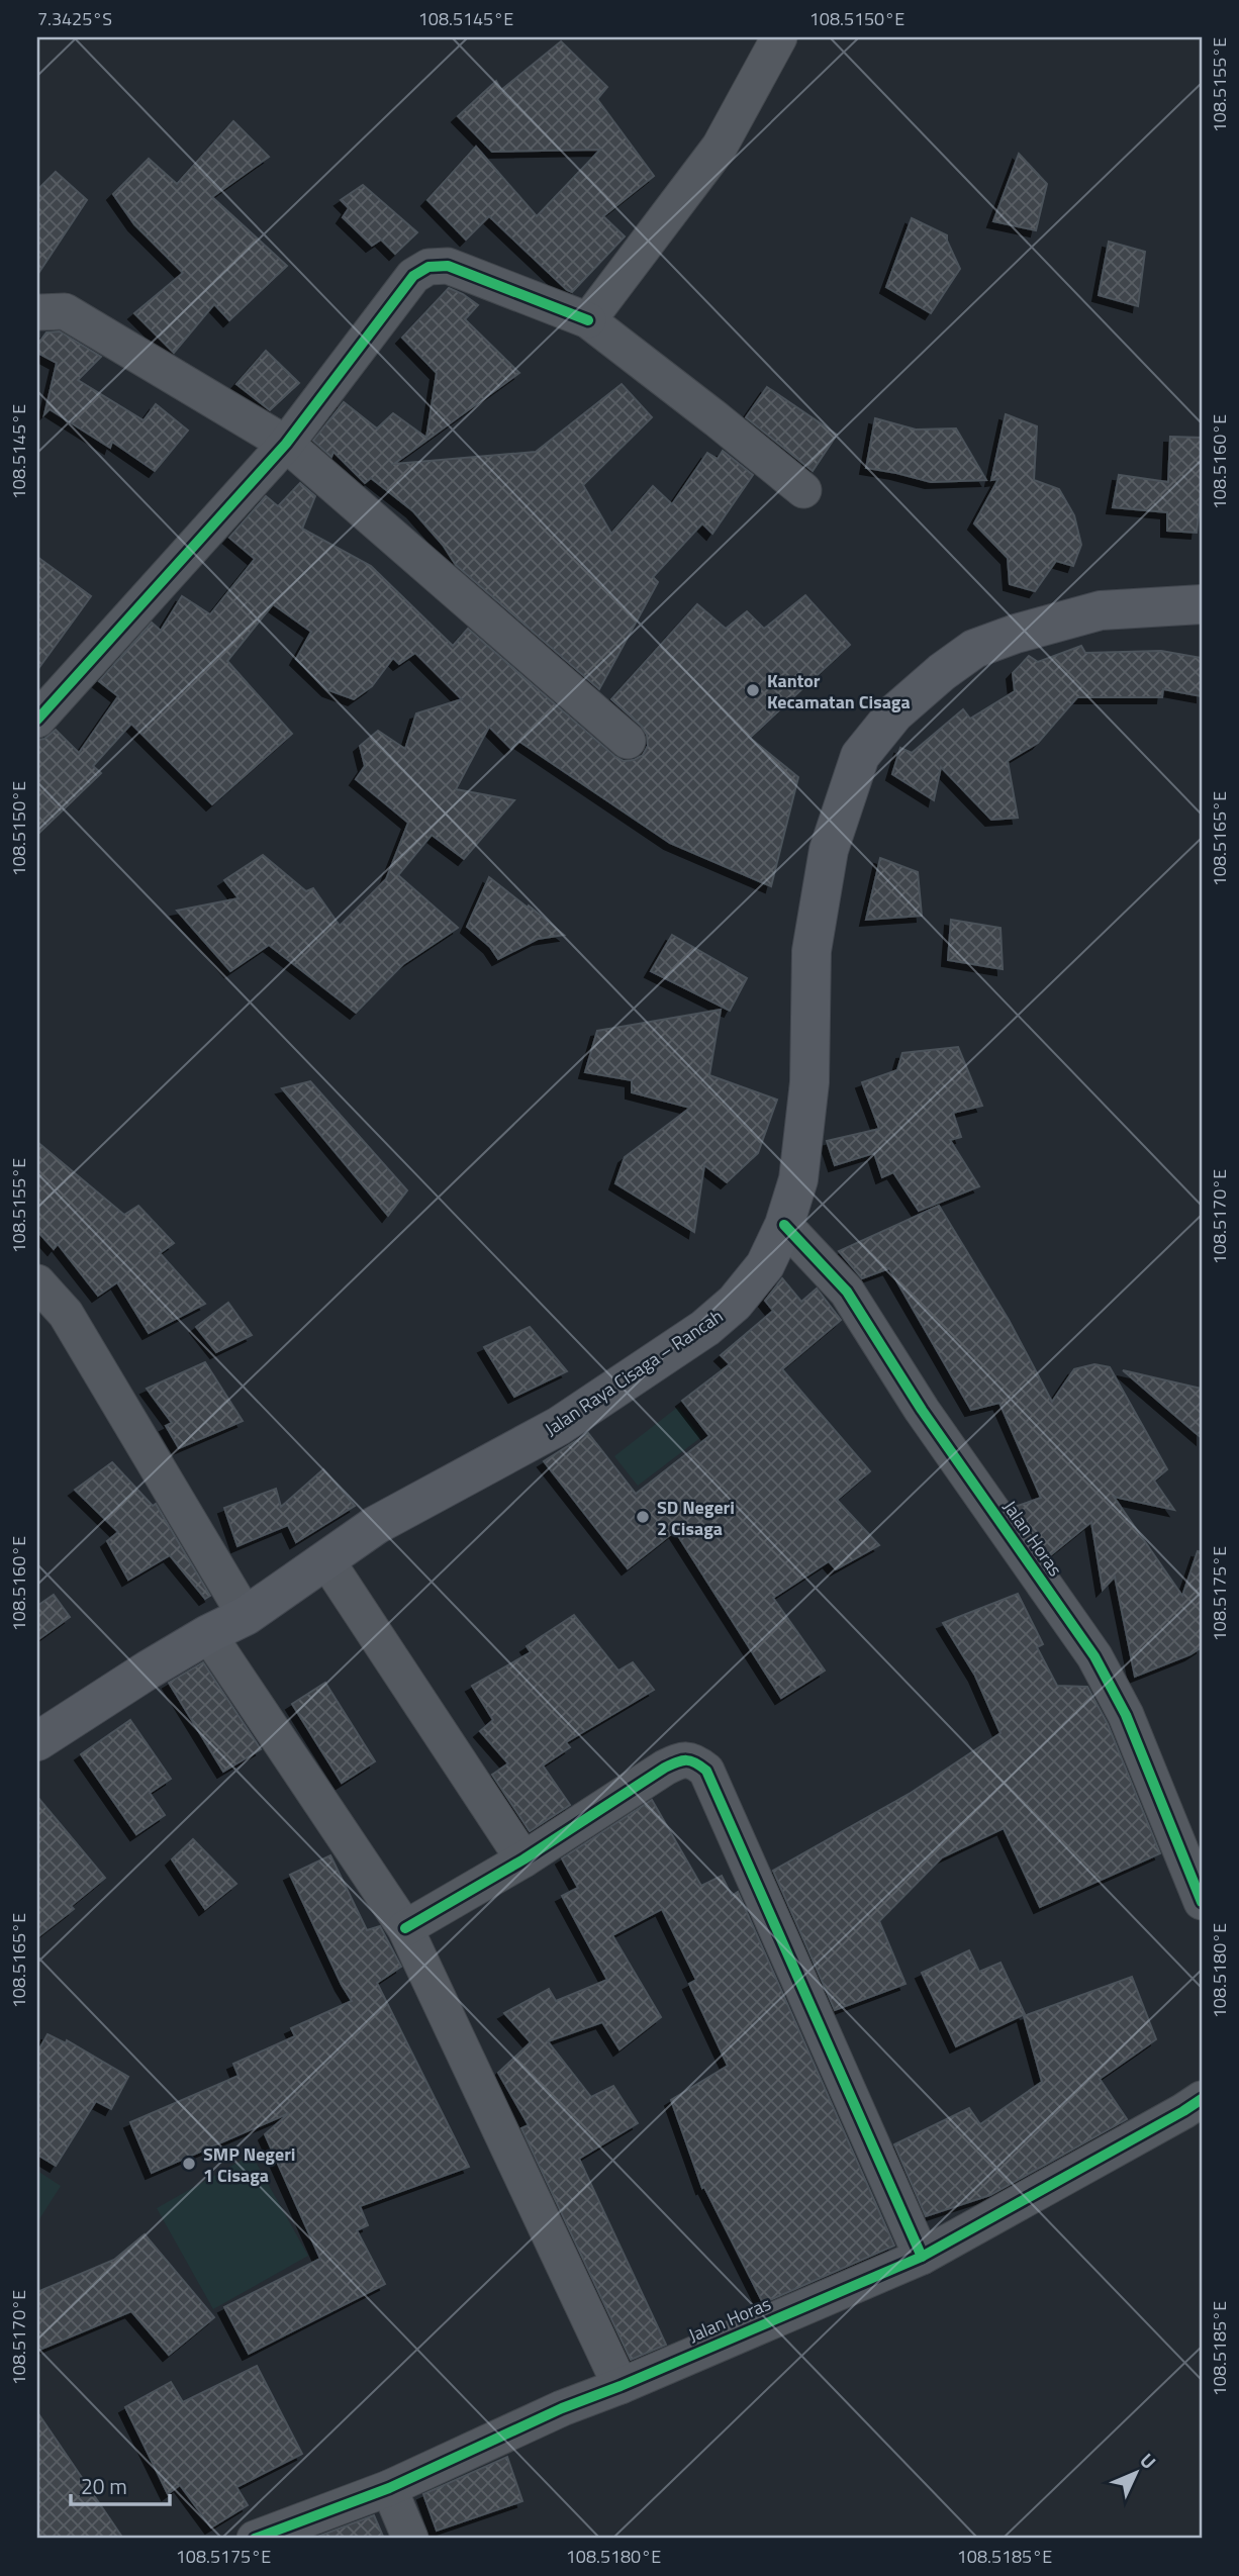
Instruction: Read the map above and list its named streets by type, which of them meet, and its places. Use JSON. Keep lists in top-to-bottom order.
{
  "streets": {
    "main road": ["Jalan Raya Cisaga – Rancah"],
    "street": ["Jalan Horas"]
  },
  "crossings": [
    ["Jalan Raya Cisaga – Rancah", "Jalan Horas"]
  ],
  "places": ["Kantor Kecamatan Cisaga", "SD Negeri 2 Cisaga", "SMP Negeri 1 Cisaga"],
  "scale_bar": "20 m",
  "north": "top right",
  "coordinates": [
    "7.3425°S",
    "108.5145°E",
    "108.5150°E",
    "108.5155°E",
    "108.5160°E",
    "108.5165°E",
    "108.5170°E",
    "108.5175°E",
    "108.5180°E",
    "108.5185°E"
  ]
}
